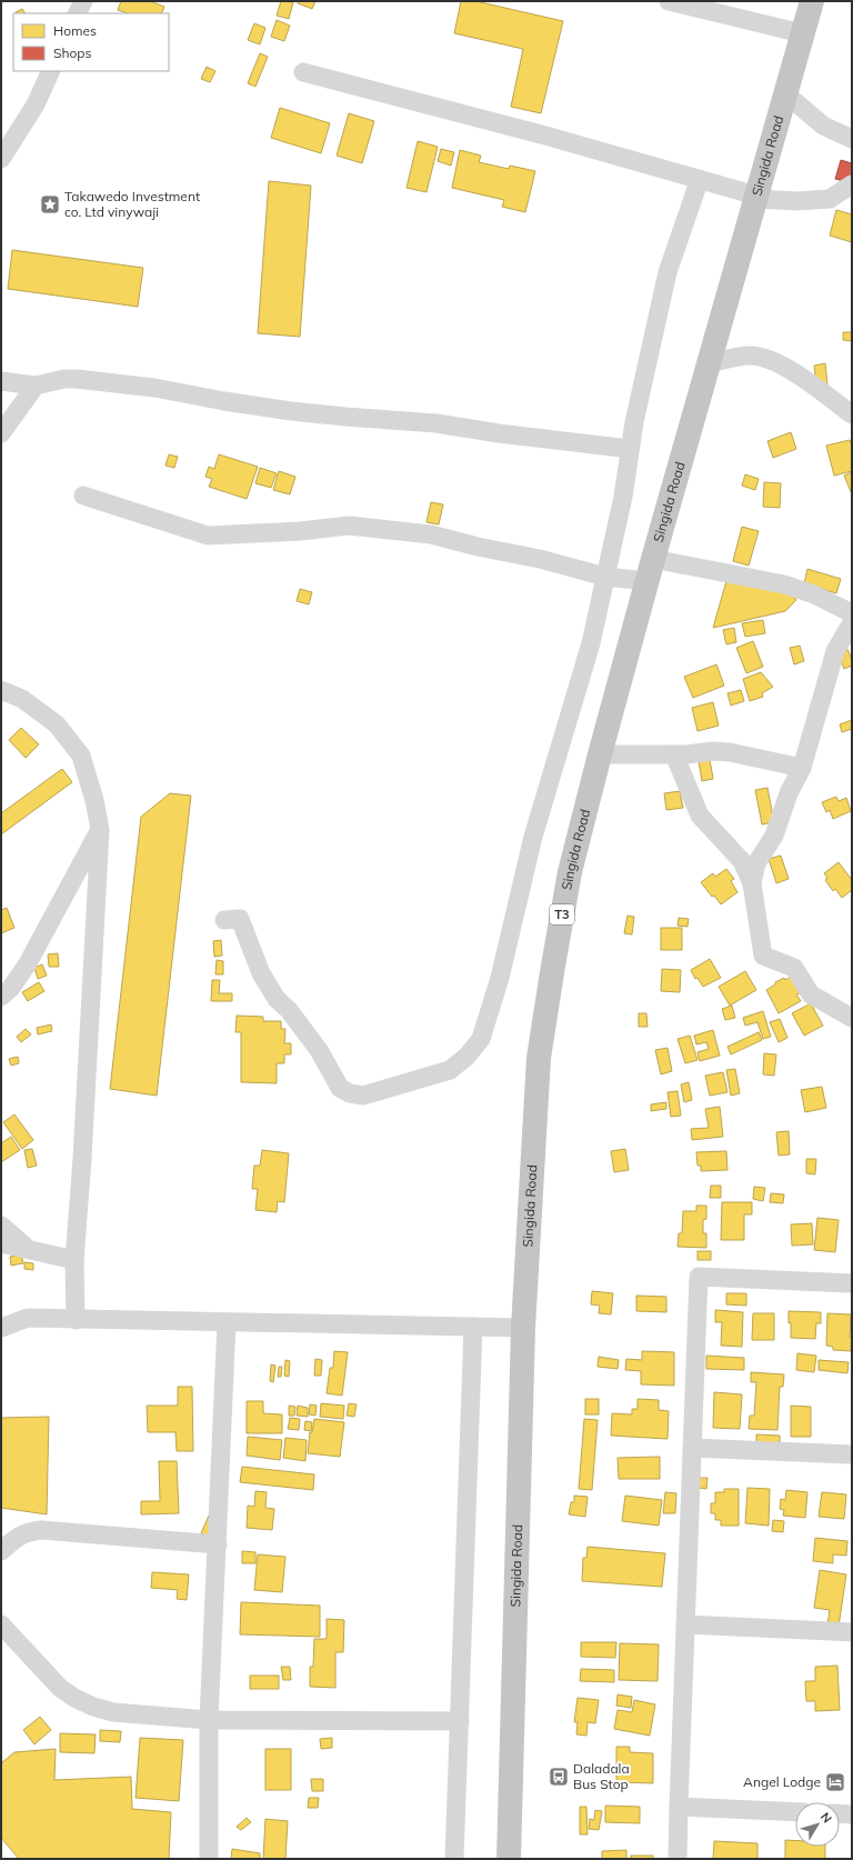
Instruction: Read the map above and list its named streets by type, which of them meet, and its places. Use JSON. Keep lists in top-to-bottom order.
{
  "streets": {
    "highway": ["Singida Road", "T3"]
  },
  "places": {
    "place": ["Takawedo Investment co. Ltd vinywaji"],
    "bus stop": ["Daladala Bus Stop"],
    "hotel": ["Angel Lodge"]
  },
  "legend": ["Homes", "Shops"],
  "north": "top right"
}
